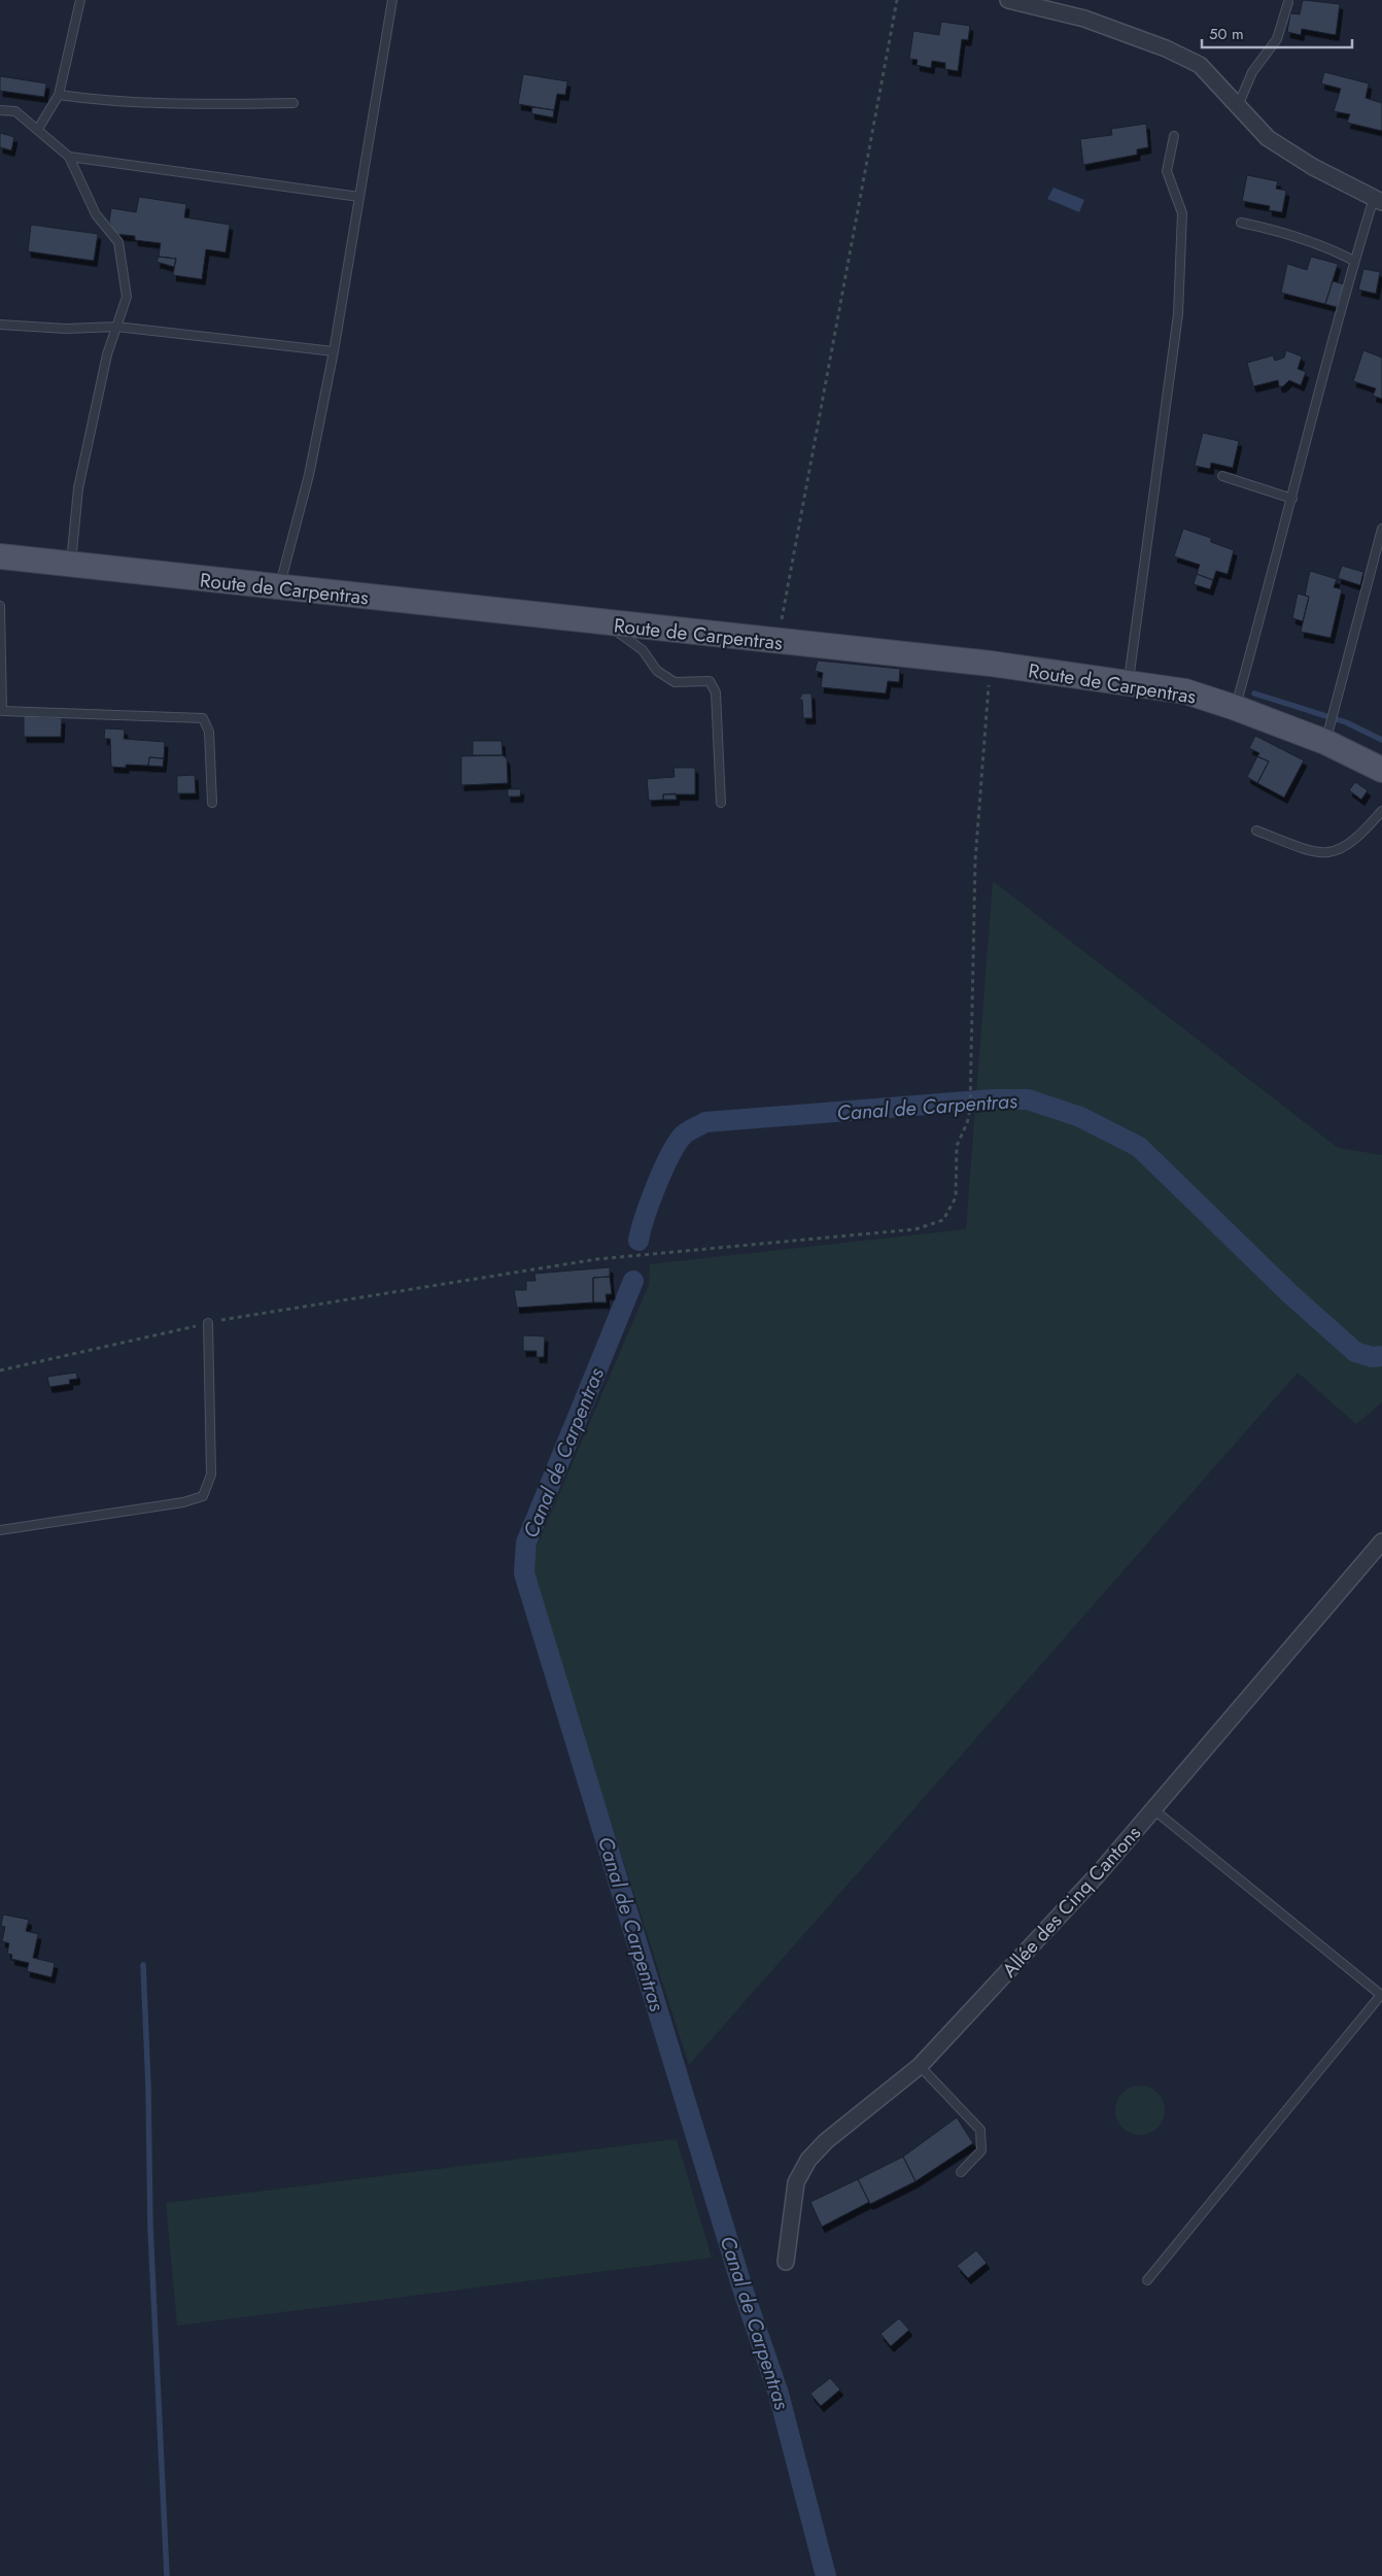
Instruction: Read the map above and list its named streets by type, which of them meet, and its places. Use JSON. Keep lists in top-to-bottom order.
{
  "streets": {
    "main road": ["Route de Carpentras"],
    "street": ["Allée des Cinq Cantons"]
  },
  "water": ["Canal de Carpentras"],
  "scale_bar": "50 m"
}
